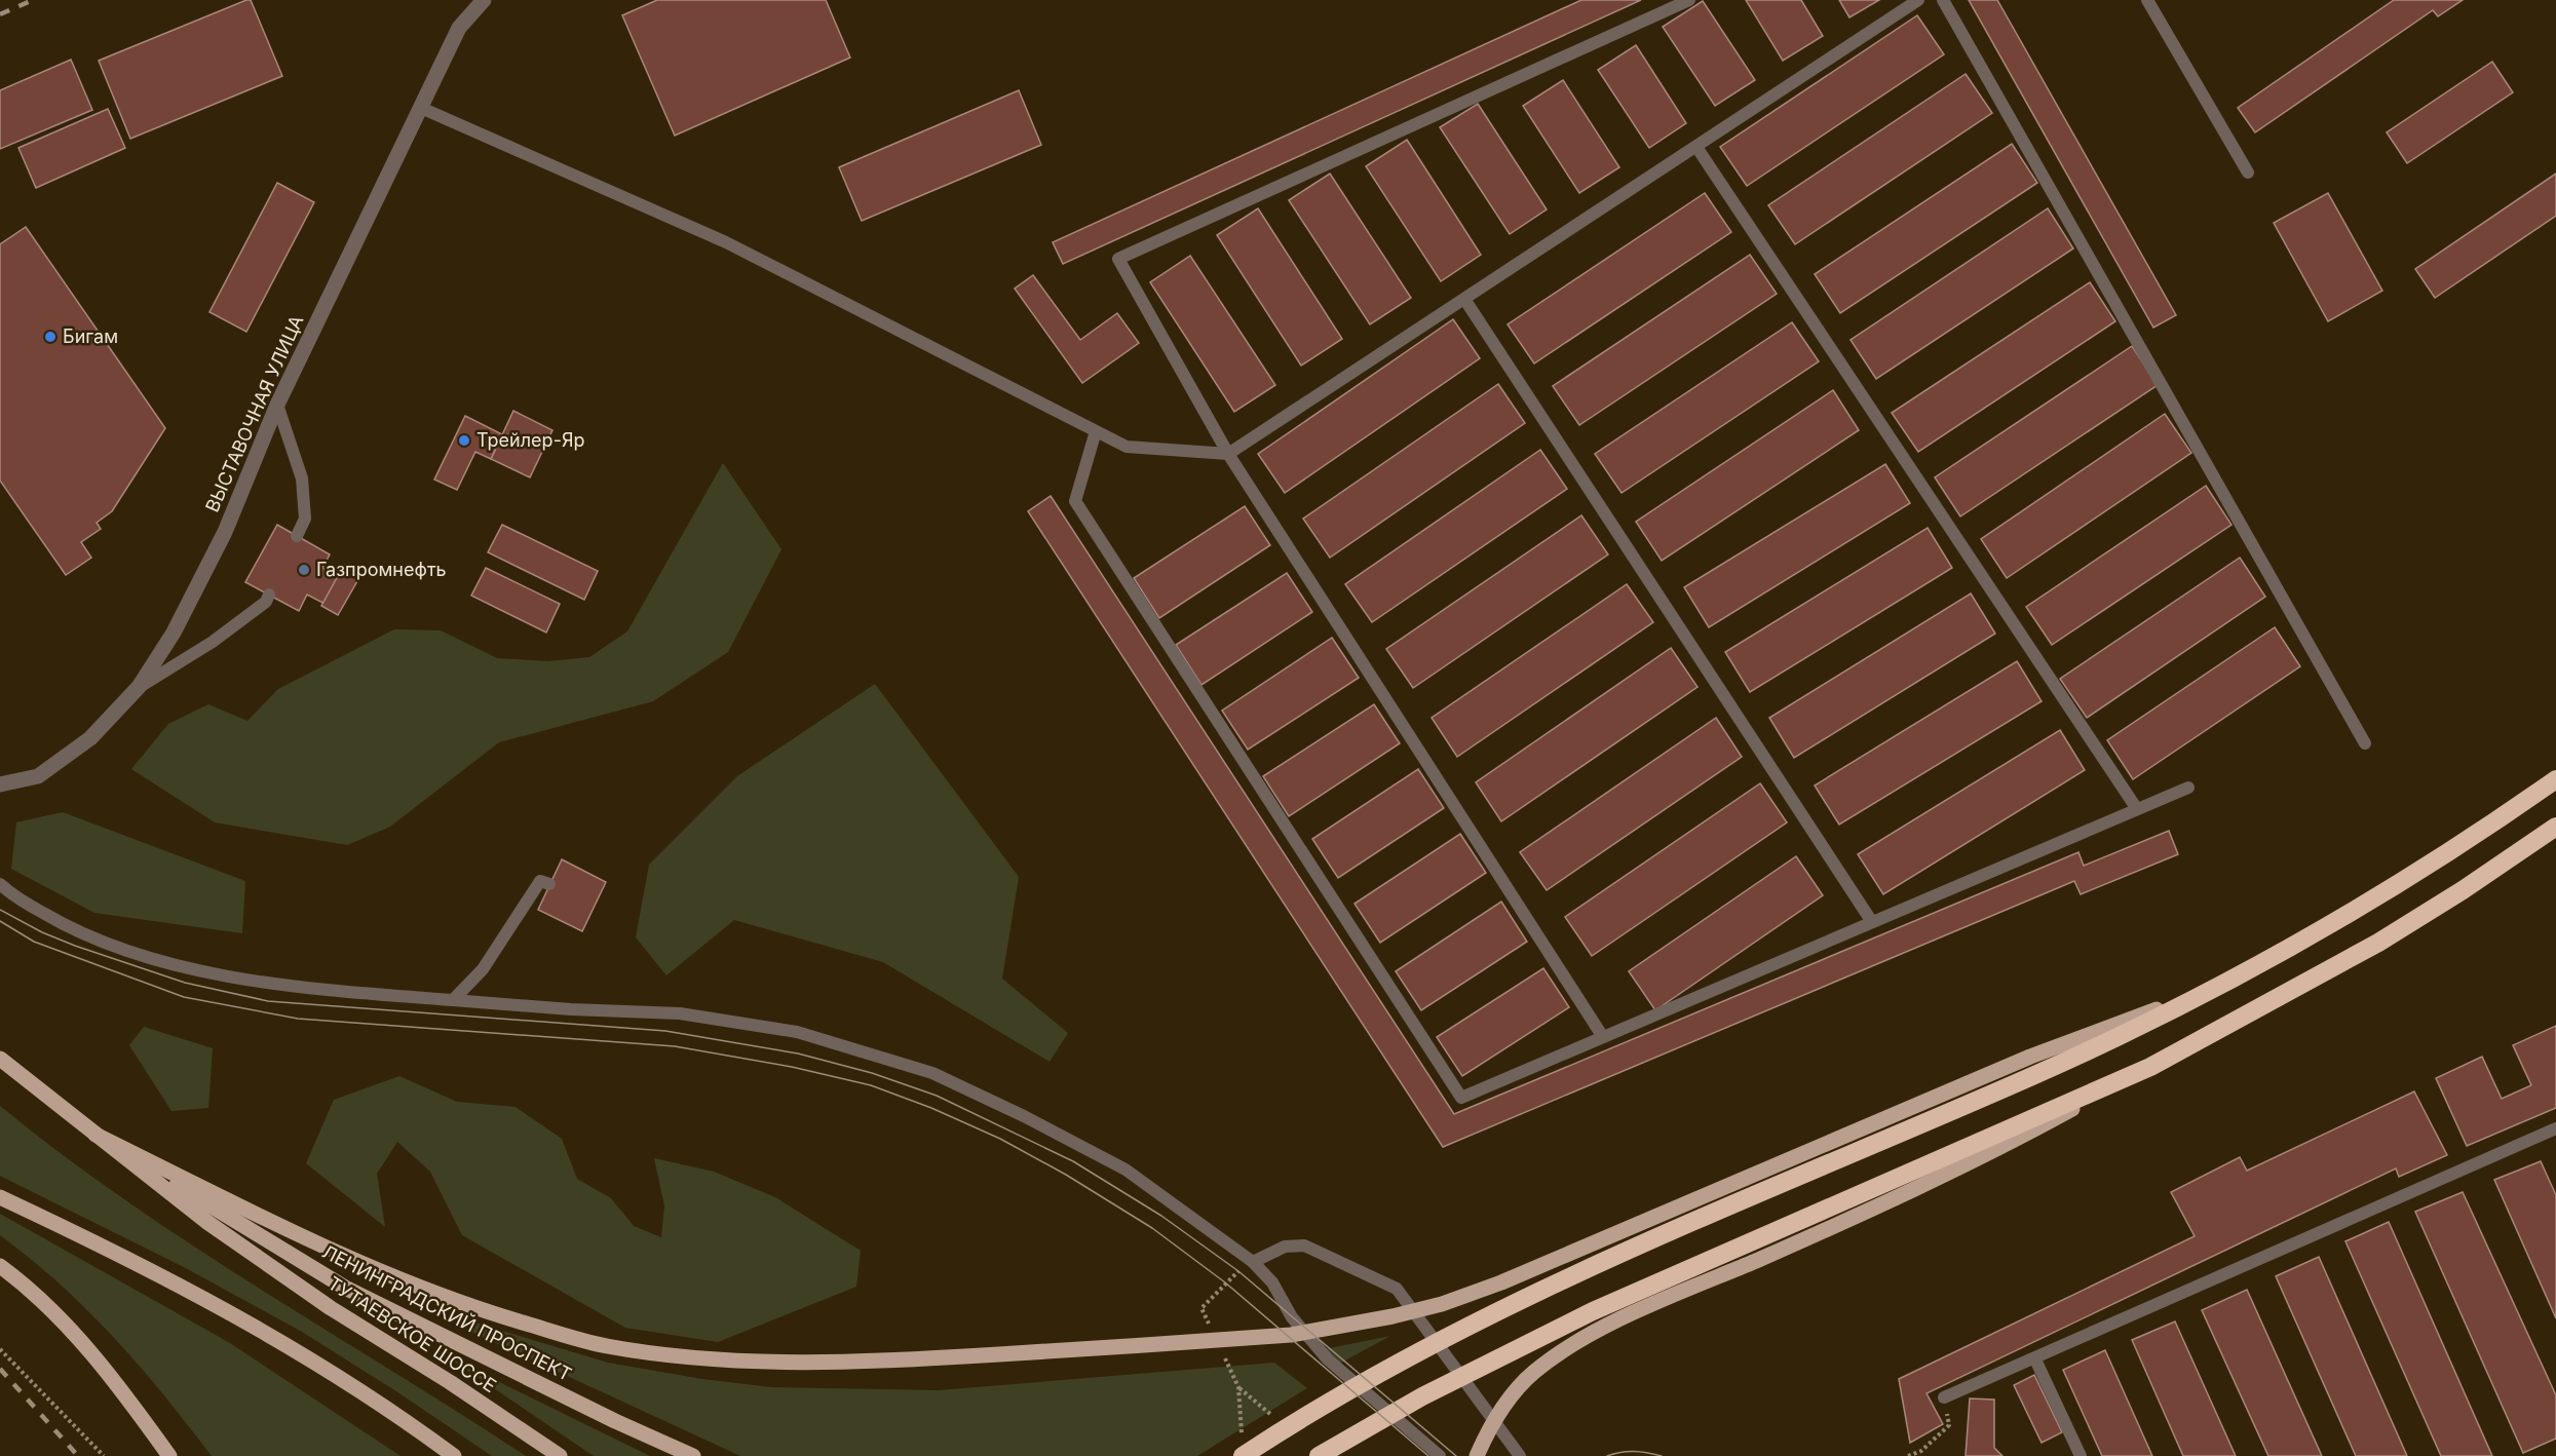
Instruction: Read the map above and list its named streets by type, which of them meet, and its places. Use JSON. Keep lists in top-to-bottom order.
{
  "streets": {
    "main road": ["ЛЕНИНГРАДСКИЙ ПРОСПЕКТ", "ТУТАЕВСКОЕ ШОССЕ"],
    "street": ["ВЫСТАВОЧНАЯ УЛИЦА"]
  },
  "crossings": [
    ["ЛЕНИНГРАДСКИЙ ПРОСПЕКТ", "ТУТАЕВСКОЕ ШОССЕ"]
  ],
  "places": ["Бигам", "Трейлер-Яр", "Газпромнефть"]
}
